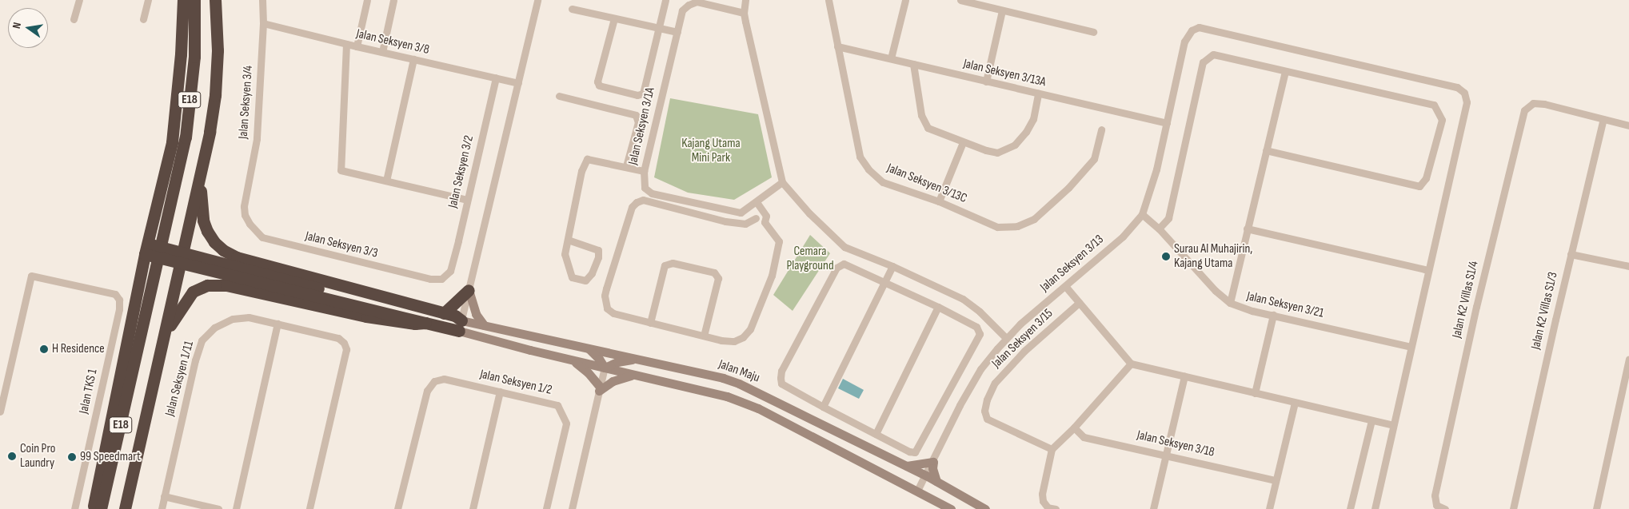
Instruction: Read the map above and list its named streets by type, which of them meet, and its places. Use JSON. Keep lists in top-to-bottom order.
{
  "streets": {
    "highway": ["E18"],
    "street": [
      "Jalan Seksyen 3/8",
      "Jalan Seksyen 3/13A",
      "Jalan Seksyen 3/4",
      "Jalan Seksyen 3/1A",
      "Jalan Seksyen 3/2",
      "Jalan Seksyen 3/13C",
      "Jalan Seksyen 3/3",
      "Jalan Seksyen 3/13",
      "Jalan K2 Villas S1/4",
      "Jalan Seksyen 3/21",
      "Jalan K2 Villas S1/3",
      "Jalan Seksyen 3/15",
      "Jalan Maju",
      "Jalan Seksyen 1/11",
      "Jalan Seksyen 1/2",
      "Jalan TKS 1",
      "Jalan Seksyen 3/18"
    ]
  },
  "crossings": [
    ["Jalan Seksyen 3/8", "Jalan Seksyen 3/4"],
    ["Jalan Seksyen 3/8", "Jalan Seksyen 3/2"],
    ["Jalan Seksyen 3/13A", "Jalan Seksyen 3/13C"],
    ["Jalan Seksyen 3/13A", "Jalan Seksyen 3/13"],
    ["Jalan Seksyen 3/4", "Jalan Seksyen 3/3"],
    ["Jalan Seksyen 3/2", "Jalan Seksyen 3/3"],
    ["Jalan Seksyen 3/13", "Jalan Seksyen 3/21"],
    ["Jalan Seksyen 3/13", "Jalan Maju"],
    ["Jalan K2 Villas S1/4", "Jalan K2 Villas S1/3"]
  ],
  "parks": ["Kajang Utama Mini Park", "Cemara Playground"],
  "places": [
    "Surau Al Muhajirin, Kajang Utama",
    "H Residence",
    "Coin Pro Laundry",
    "99 Speedmart"
  ],
  "north": "left"
}
